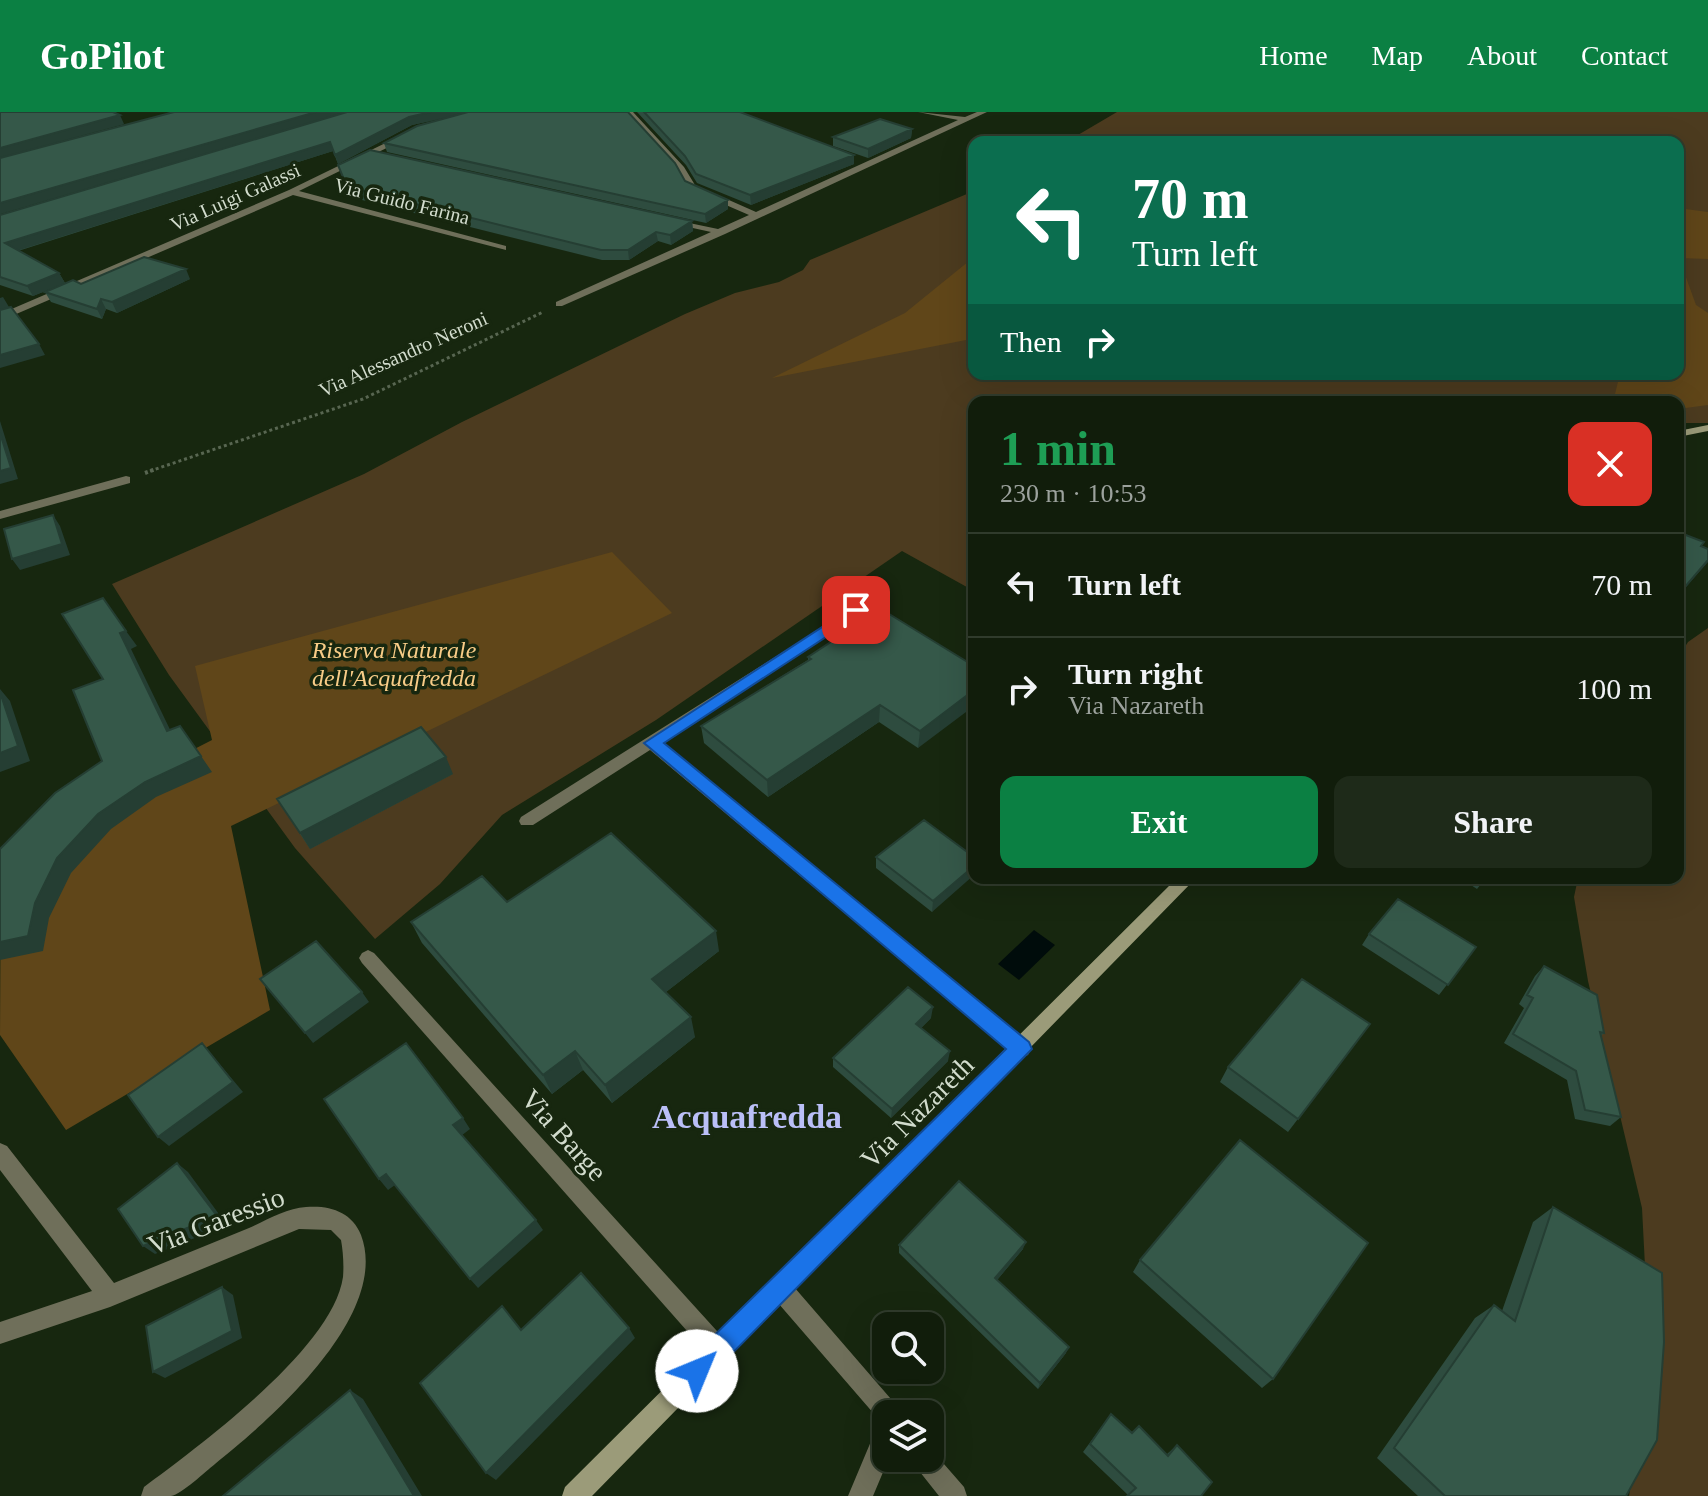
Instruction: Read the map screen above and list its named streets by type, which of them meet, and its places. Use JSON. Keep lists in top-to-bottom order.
{
  "streets": {
    "street": [
      "Via Luigi Galassi",
      "Via Guido Farina",
      "Via Nazareth",
      "Via Barge",
      "Via Garessio"
    ],
    "path": ["Via Alessandro Neroni"]
  },
  "crossings": [
    ["Via Luigi Galassi", "Via Guido Farina"],
    ["Via Nazareth", "Via Barge"]
  ],
  "districts": ["Acquafredda"],
  "parks": ["Riserva Naturale dell'Acquafredda"],
  "page": {
    "header": "GoPilot",
    "nav": [
      "Home",
      "Map",
      "About",
      "Contact"
    ],
    "turn": ["70 m", "Turn left"],
    "then": "Then",
    "heading": ["1 min", "230 m · 10:53"],
    "list": [
      {
        "name": "Turn left",
        "value": "70 m"
      },
      {
        "name": "Turn right",
        "note": "Via Nazareth",
        "value": "100 m"
      }
    ],
    "buttons": ["Exit", "Share"]
  }
}
